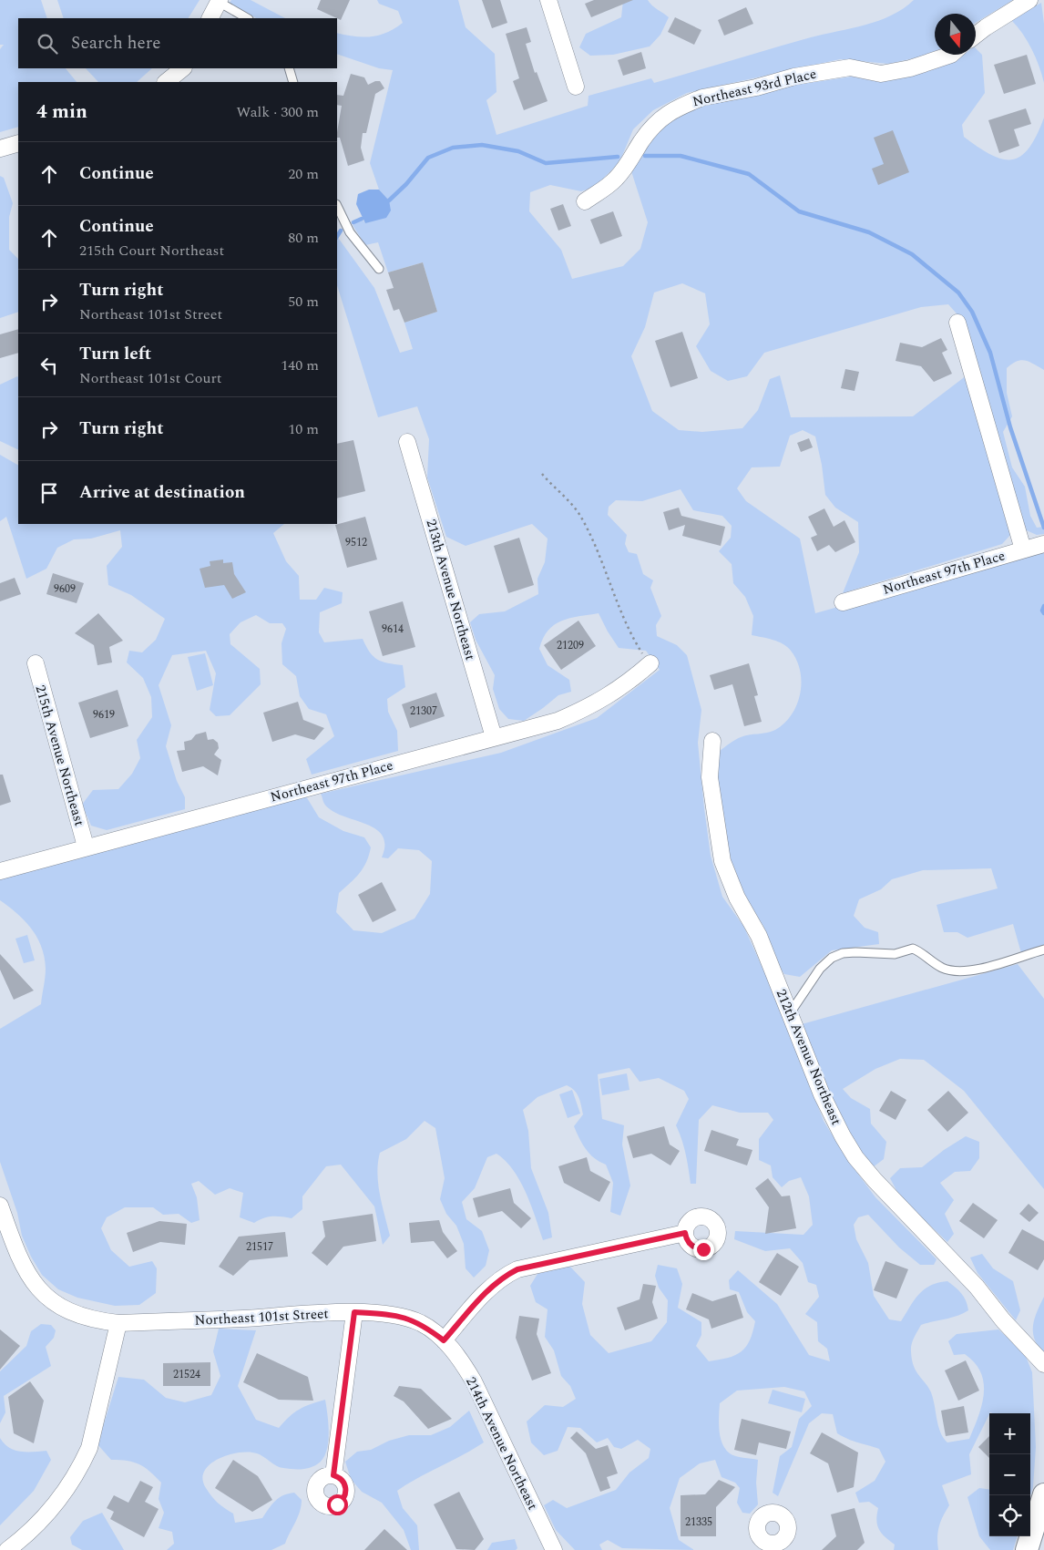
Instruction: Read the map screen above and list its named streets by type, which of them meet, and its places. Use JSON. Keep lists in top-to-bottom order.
{
  "streets": {
    "street": [
      "Northeast 93rd Place",
      "Northeast 97th Place",
      "213th Avenue Northeast",
      "215th Avenue Northeast",
      "212th Avenue Northeast",
      "Northeast 101st Street",
      "214th Avenue Northeast"
    ]
  },
  "crossings": [
    ["Northeast 97th Place", "213th Avenue Northeast"],
    ["Northeast 97th Place", "215th Avenue Northeast"],
    ["Northeast 101st Street", "214th Avenue Northeast"]
  ],
  "house_numbers": [
    "9512",
    "9609",
    "9614",
    "21209",
    "21307",
    "9619",
    "21517",
    "21524",
    "21335"
  ],
  "north": "bottom",
  "page": {
    "search": "Search here",
    "heading": ["4 min", "Walk · 300 m"],
    "list": [
      ["Continue", "20 m"],
      ["Continue", "215th Court Northeast", "80 m"],
      ["Turn right", "Northeast 101st Street", "50 m"],
      ["Turn left", "Northeast 101st Court", "140 m"],
      ["Turn right", "10 m"],
      "Arrive at destination"
    ],
    "map_buttons": ["+", "−"]
  }
}
